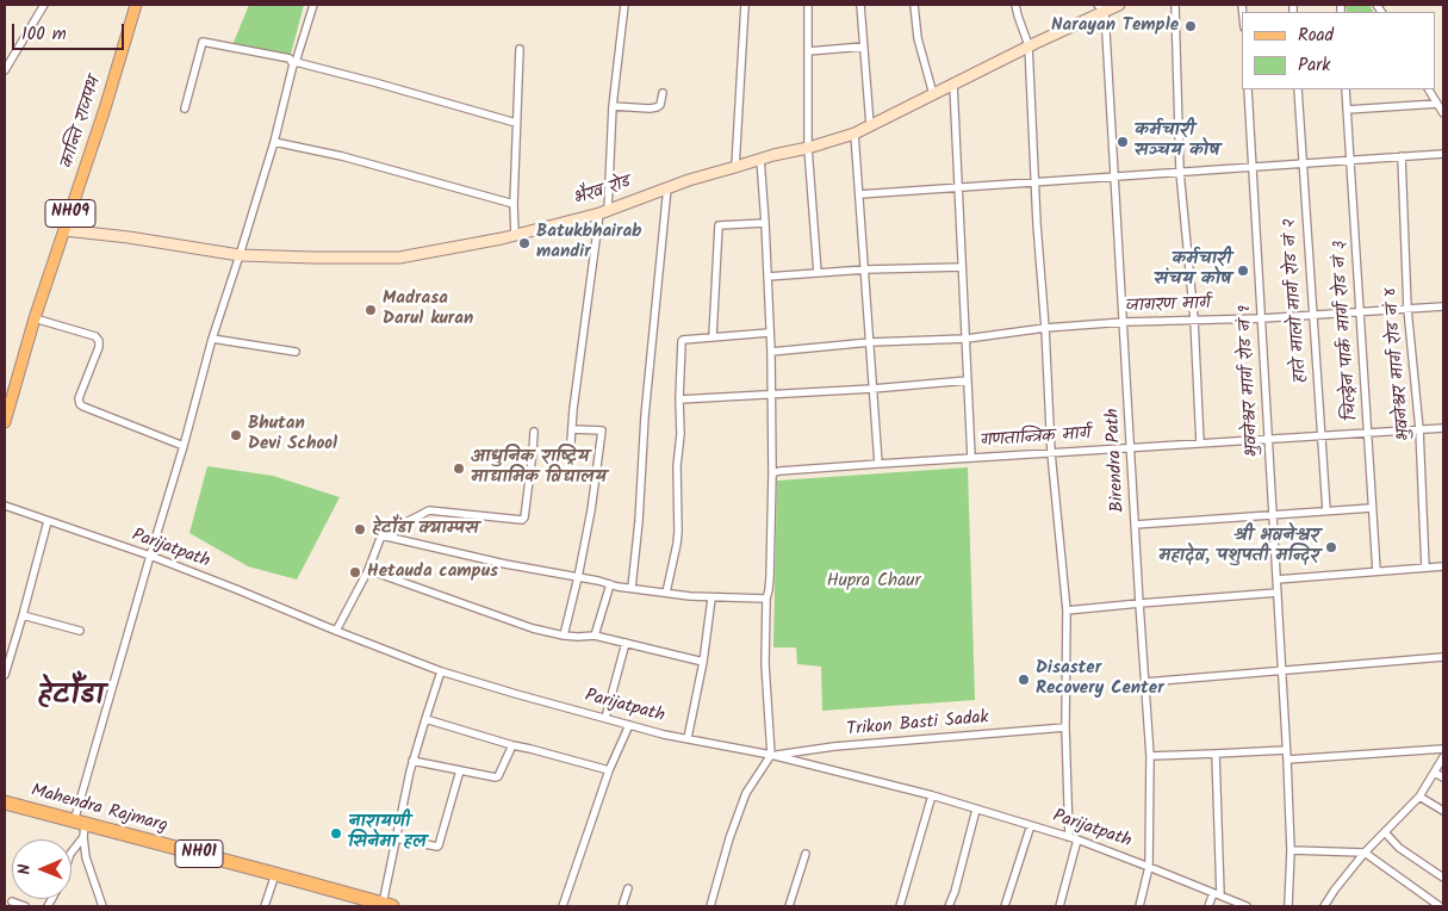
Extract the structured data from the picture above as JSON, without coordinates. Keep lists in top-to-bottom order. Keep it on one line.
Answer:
{"streets":{"highway":["Mahendra Rajmarg","NH01"],"main road":["कान्ति राजपथ","भैरव रोड","NH09"],"street":["हाते मालो मार्ग रोड नं २","जागरण मार्ग","चिल्ड्रेन पार्क मार्ग रोड नं ३","भुवनेश्वर मार्ग रोड नं ४","भुवनेश्वर मार्ग रोड नं १","गणतान्त्रिक मार्ग","Birendra Path","Parijatpath","Trikon Basti Sadak"]},"crossings":[["कान्ति राजपथ","भैरव रोड"],["भैरव रोड","Birendra Path"],["हाते मालो मार्ग रोड नं २","जागरण मार्ग"],["हाते मालो मार्ग रोड नं २","गणतान्त्रिक मार्ग"],["जागरण मार्ग","चिल्ड्रेन पार्क मार्ग रोड नं ३"],["जागरण मार्ग","भुवनेश्वर मार्ग रोड नं ४"],["जागरण मार्ग","भुवनेश्वर मार्ग रोड नं १"],["जागरण मार्ग","Birendra Path"],["चिल्ड्रेन पार्क मार्ग रोड नं ३","गणतान्त्रिक मार्ग"],["भुवनेश्वर मार्ग रोड नं ४","गणतान्त्रिक मार्ग"],["भुवनेश्वर मार्ग रोड नं १","गणतान्त्रिक मार्ग"],["गणतान्त्रिक मार्ग","Birendra Path"],["Birendra Path","Parijatpath"],["Parijatpath","Trikon Basti Sadak"]],"districts":["हेटौँडा"],"parks":["Hupra Chaur"],"places":["Narayan Temple","कर्मचारी सञ्चय कोष","Batukbhairab mandir","कर्मचारी संचय कोष","Madrasa Darul kuran","Bhutan Devi School","आधुनिक राष्ट्रिय माद्यामिक विद्यालय","हेटौंडा क्याम्पस","श्री भुवनेश्वर महादेव, पशुपती मन्दिर","Hetauda campus","Disaster Recovery Center","नारायणी सिनेमा हल"],"legend":["Road","Park"],"scale_bar":"100 m","north":"left"}
